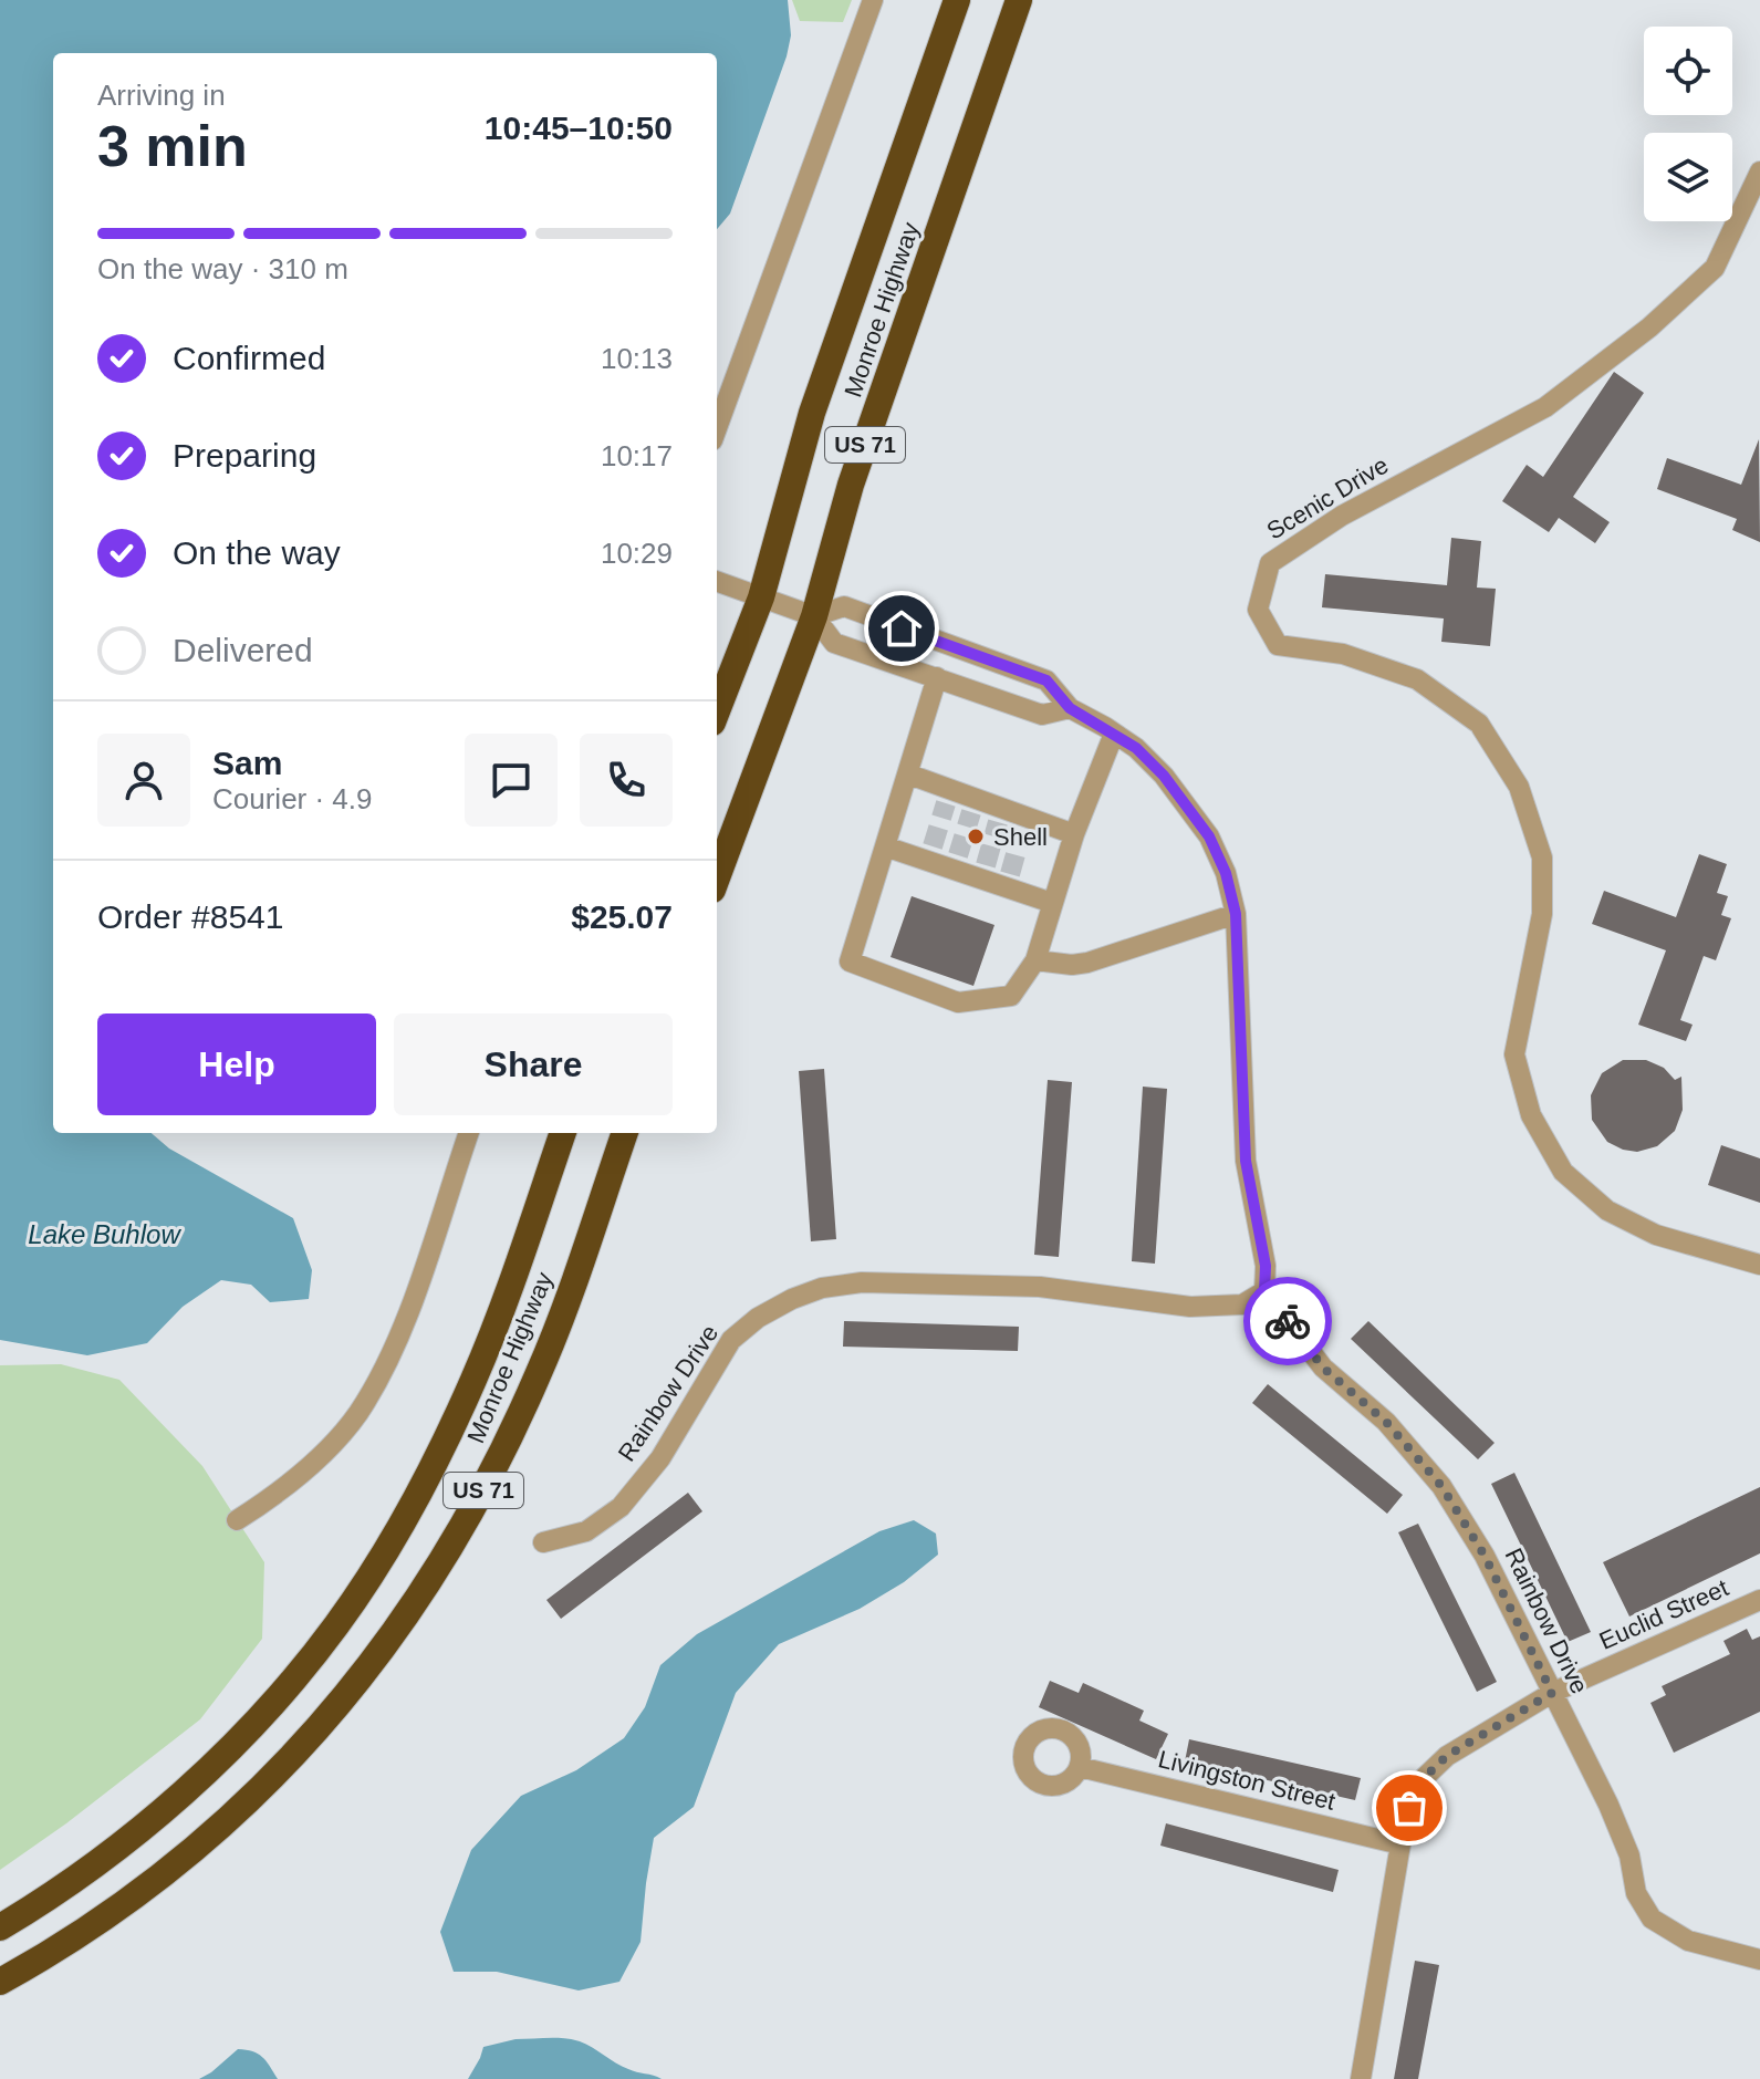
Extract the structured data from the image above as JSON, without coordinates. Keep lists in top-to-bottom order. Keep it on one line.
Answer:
{"streets":{"highway":["Monroe Highway","US 71"],"street":["Scenic Drive","Rainbow Drive","Euclid Street","Livingston Street"]},"crossings":[["Rainbow Drive","Euclid Street"],["Euclid Street","Livingston Street"]],"water":["Lake Buhlow"],"places":["Shell"],"page":{"heading":["3 min","Arriving in","10:45–10:50"],"panel":["Sam","Courier · 4.9","Order #8541","$25.07"],"bar":"On the way · 310 m","list":[["Confirmed","10:13"],["Preparing","10:17"],["On the way","10:29"],"Delivered"],"buttons":["Help","Share"]}}
